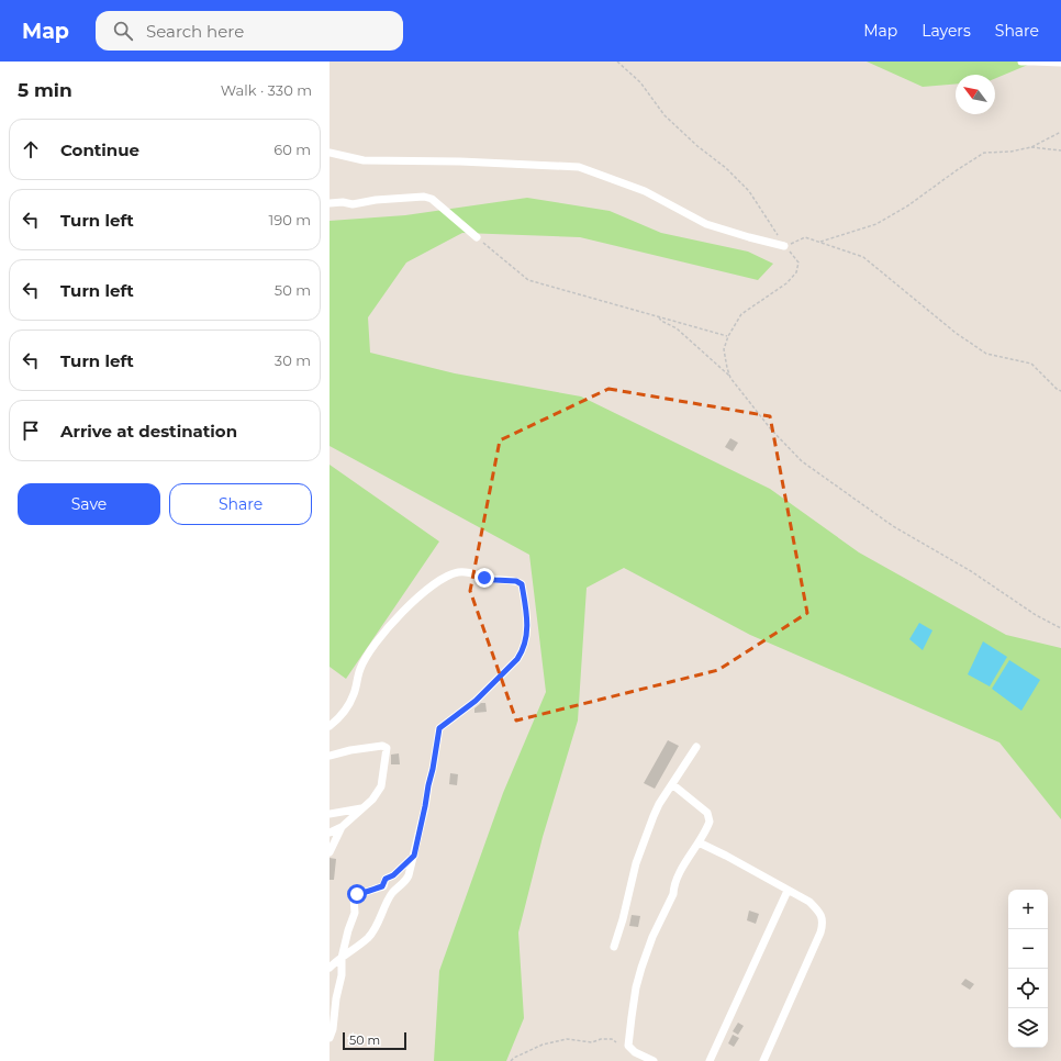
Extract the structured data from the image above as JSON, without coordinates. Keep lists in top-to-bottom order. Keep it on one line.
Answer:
{"scale_bar":"50 m","north":"top left","page":{"header":"Map","search":"Search here","nav":["Map","Layers","Share"],"heading":["5 min","Walk · 330 m"],"list":[["Continue","60 m"],["Turn left","190 m"],["Turn left","50 m"],["Turn left","30 m"],"Arrive at destination"],"buttons":["Save","Share"],"map_buttons":["+","−"],"scale":"50 m"}}
